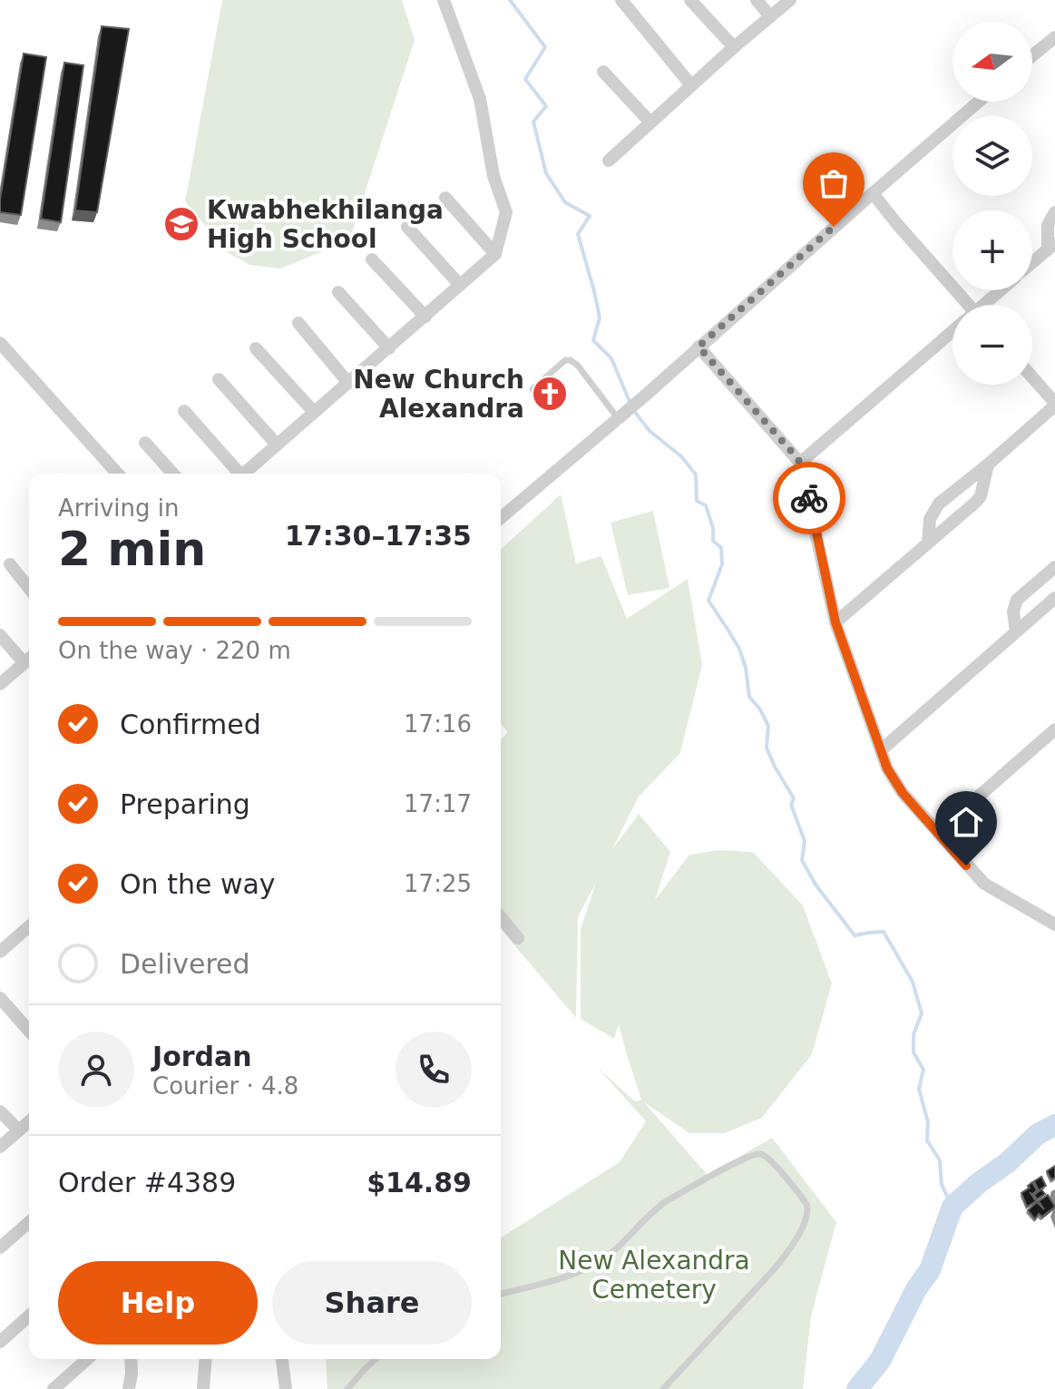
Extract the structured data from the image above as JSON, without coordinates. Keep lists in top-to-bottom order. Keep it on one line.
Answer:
{"parks":["New Alexandra Cemetery"],"places":{"school or university":["Kwabhekhilanga High School"],"church":["New Church Alexandra"]},"north":"left","page":{"map_buttons":["+","−"],"heading":["2 min","Arriving in","17:30–17:35"],"panel":["Jordan","Courier · 4.8","Order #4389","$14.89"],"bar":"On the way · 220 m","list":[["Confirmed","17:16"],["Preparing","17:17"],["On the way","17:25"],"Delivered"],"buttons":["Help","Share"]}}
